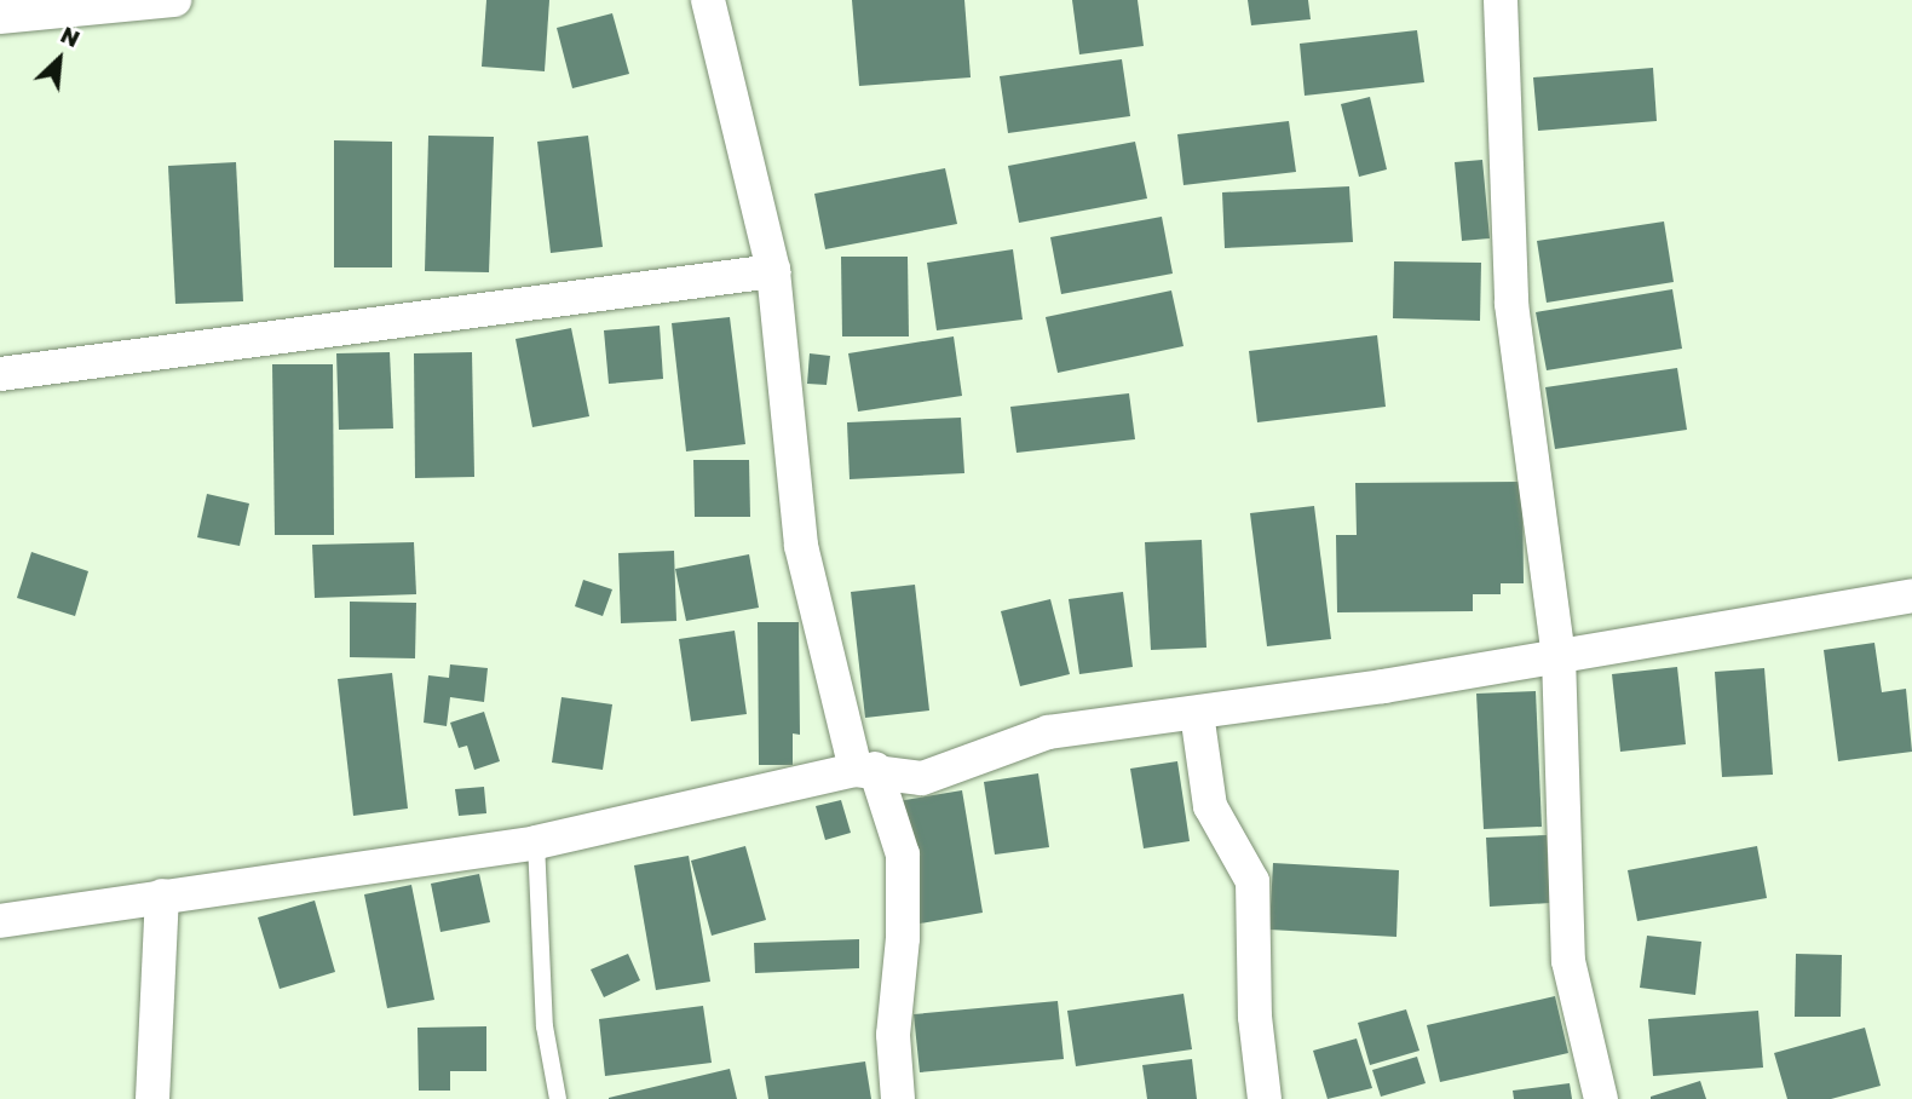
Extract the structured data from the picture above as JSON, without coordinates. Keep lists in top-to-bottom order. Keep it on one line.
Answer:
{"north":"top right"}
